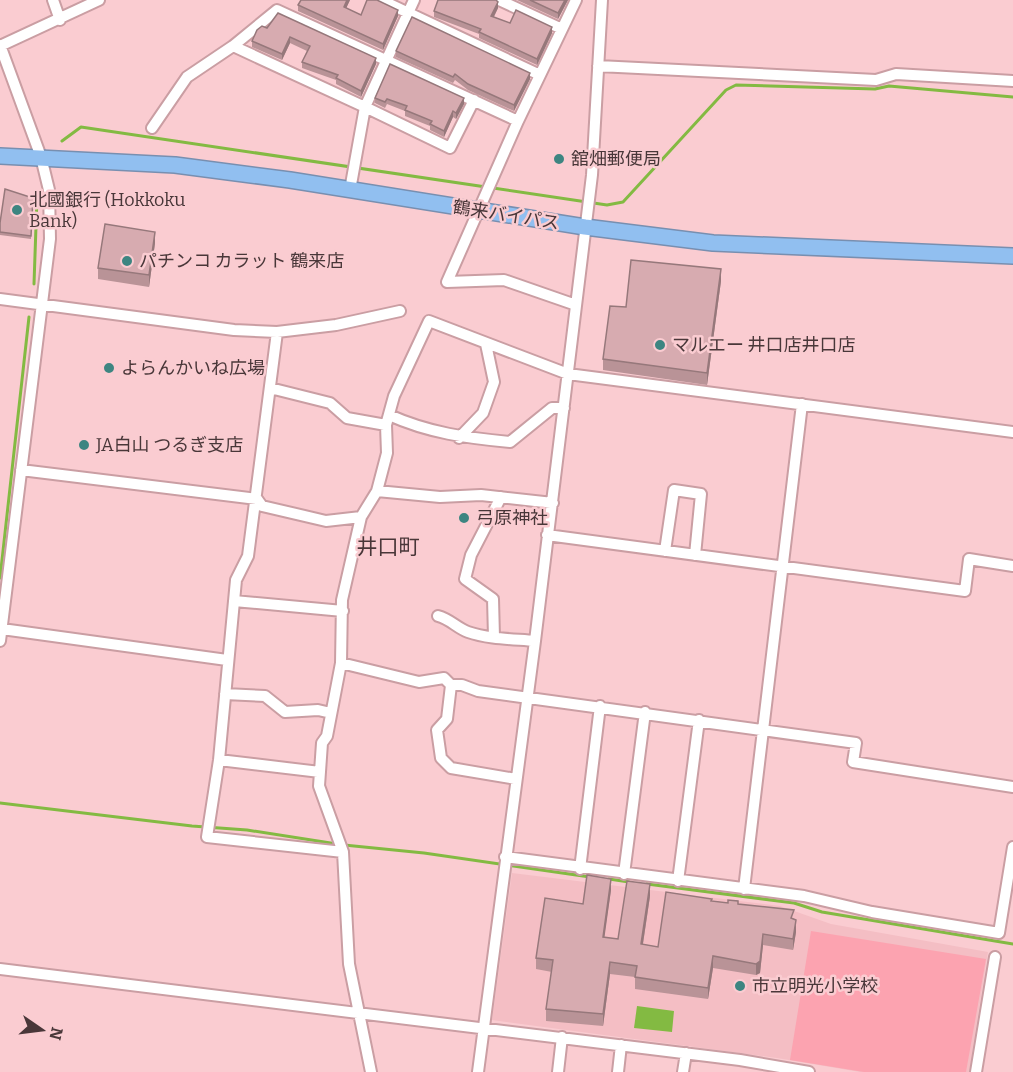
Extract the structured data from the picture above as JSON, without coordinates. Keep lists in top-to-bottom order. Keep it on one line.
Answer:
{"streets":{"highway":["鶴来バイパス"]},"districts":["井口町"],"places":["舘畑郵便局","北國銀行 (Hokkoku Bank)","パチンコ カラット 鶴来店","マルエー 井口店井口店","よらんかいね広場","JA白山 つるぎ支店","弓原神社","市立明光小学校"],"north":"right"}
